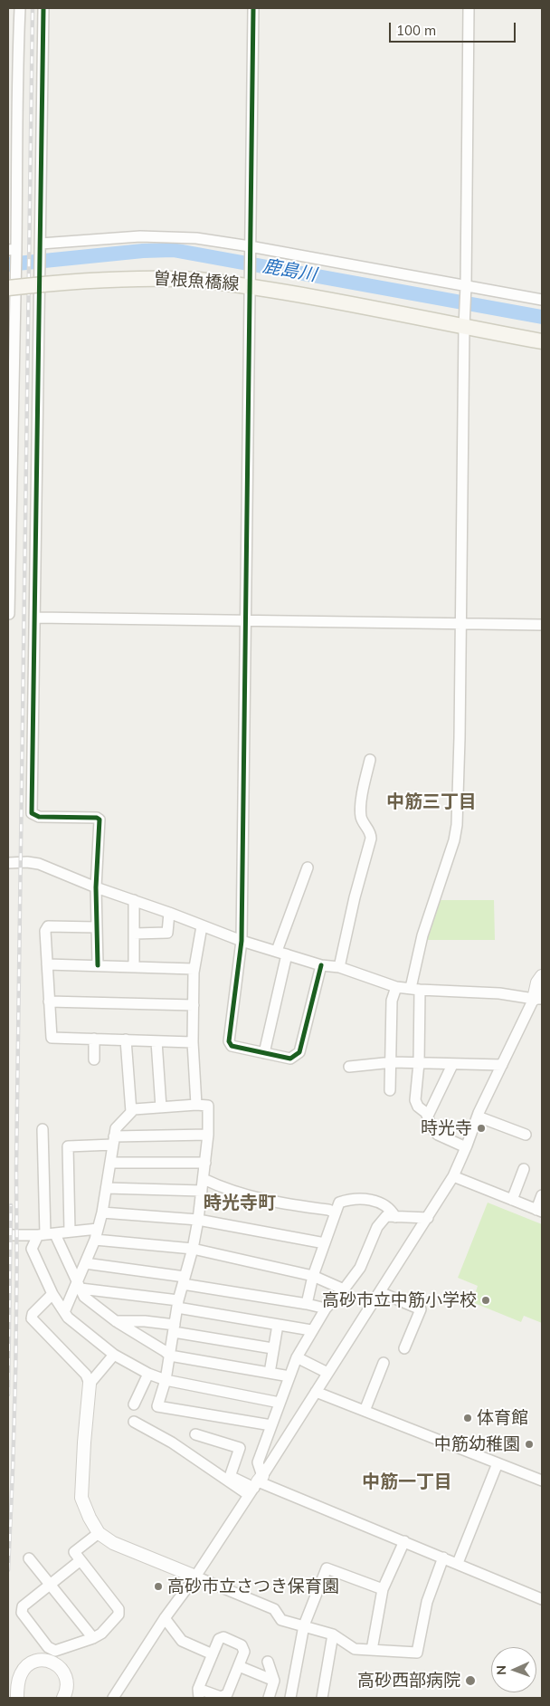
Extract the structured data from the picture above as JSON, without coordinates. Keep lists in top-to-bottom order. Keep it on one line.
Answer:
{"streets":{"main road":["曽根魚橋線"]},"districts":["中筋三丁目","時光寺町","中筋一丁目"],"water":["鹿島川"],"places":["時光寺","高砂市立中筋小学校","体育館","中筋幼稚園","高砂市立さつき保育園","高砂西部病院"],"scale_bar":"100 m","north":"left"}
